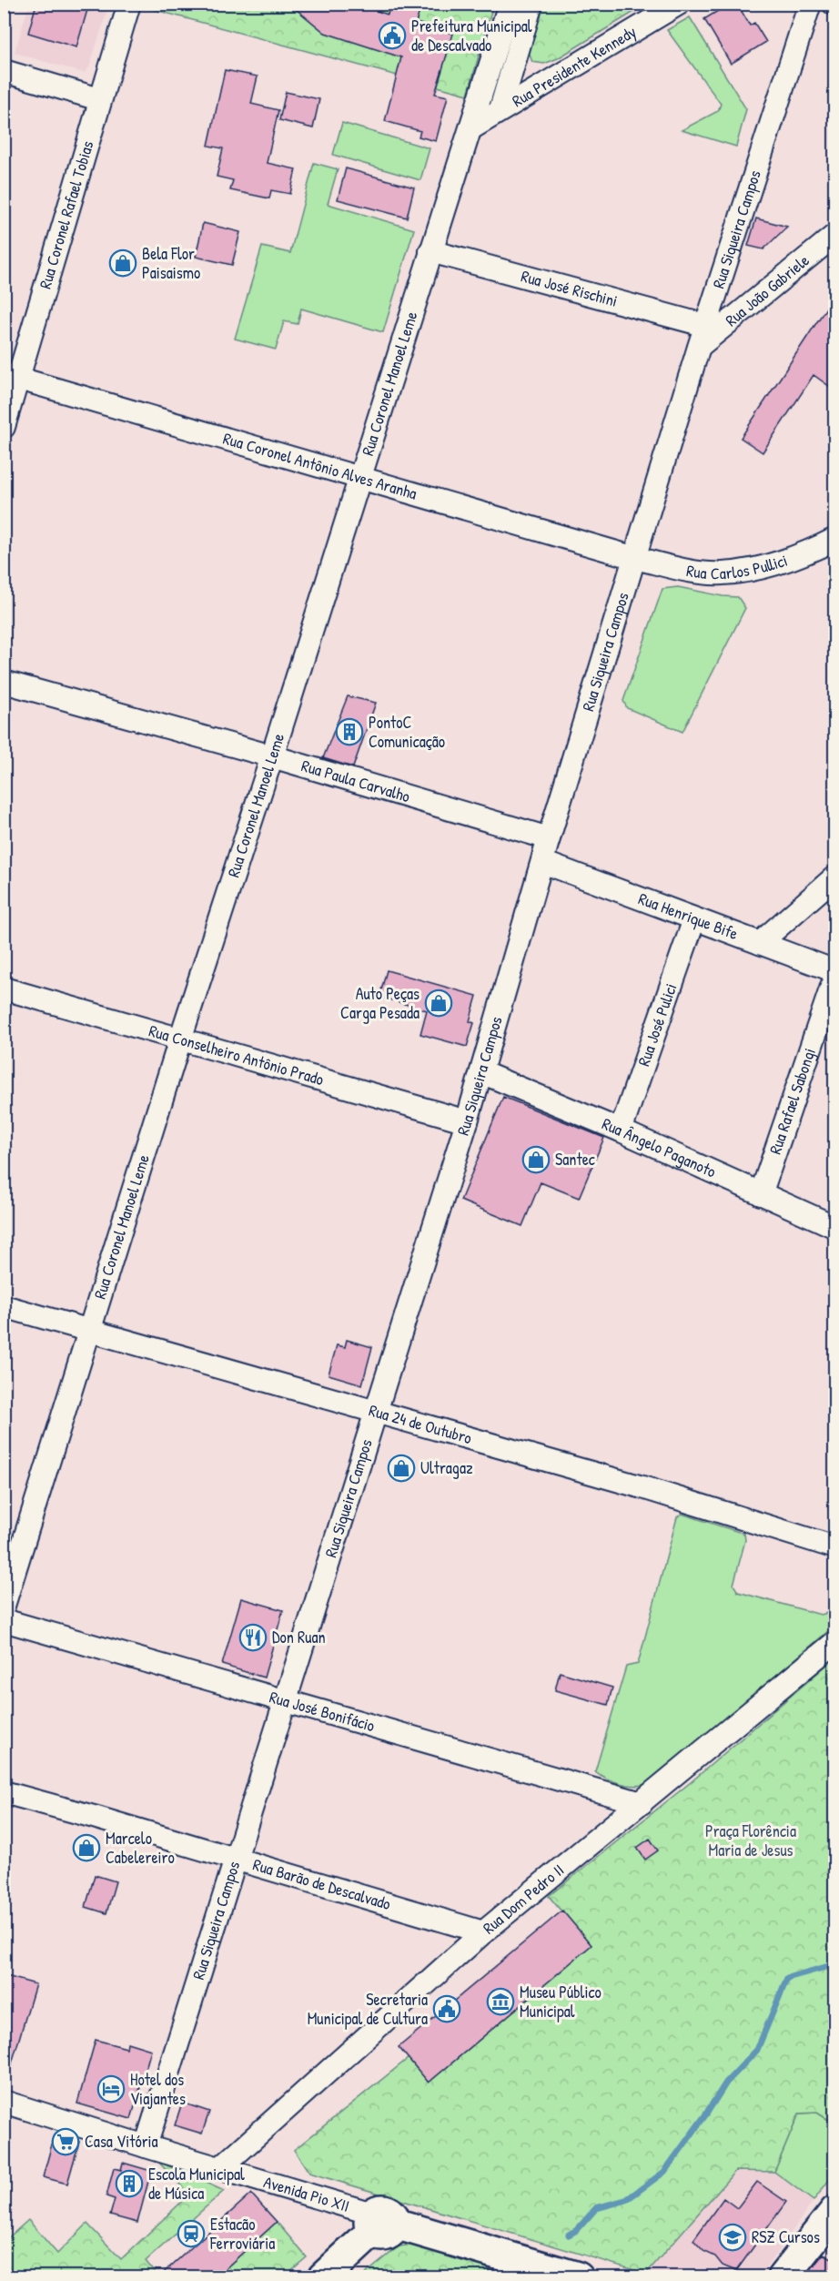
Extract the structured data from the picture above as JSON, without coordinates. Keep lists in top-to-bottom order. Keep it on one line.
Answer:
{"streets":{"main road":["Avenida Pio XII"],"street":["Rua Presidente Kennedy","Rua Coronel Rafael Tobias","Rua Siqueira Campos","Rua José Rischini","Rua João Gabriele","Rua Coronel Manoel Leme","Rua Coronel Antônio Alves Aranha","Rua Carlos Pullici","Rua Paula Carvalho","Rua Henrique Bife","Rua José Pulici","Rua Conselheiro Antônio Prado","Rua Rafael Sabongi","Rua Ângelo Paganoto","Rua 24 de Outubro","Rua José Bonifácio","Rua Barão de Descalvado","Rua Dom Pedro II"]},"crossings":[["Rua Presidente Kennedy","Rua Coronel Manoel Leme"],["Rua Coronel Rafael Tobias","Rua Coronel Antônio Alves Aranha"],["Rua Siqueira Campos","Rua José Rischini"],["Rua Siqueira Campos","Rua João Gabriele"],["Rua Siqueira Campos","Rua Coronel Antônio Alves Aranha"],["Rua Siqueira Campos","Rua Carlos Pullici"],["Rua Siqueira Campos","Rua Paula Carvalho"],["Rua Siqueira Campos","Rua Henrique Bife"],["Rua Siqueira Campos","Rua Conselheiro Antônio Prado"],["Rua Siqueira Campos","Rua Ângelo Paganoto"],["Rua Siqueira Campos","Rua 24 de Outubro"],["Rua Siqueira Campos","Rua José Bonifácio"],["Rua Siqueira Campos","Rua Barão de Descalvado"],["Rua Siqueira Campos","Avenida Pio XII"],["Rua José Rischini","Rua Coronel Manoel Leme"],["Rua Coronel Manoel Leme","Rua Coronel Antônio Alves Aranha"],["Rua Coronel Manoel Leme","Rua Paula Carvalho"],["Rua Coronel Manoel Leme","Rua Conselheiro Antônio Prado"],["Rua Coronel Manoel Leme","Rua 24 de Outubro"],["Rua Coronel Antônio Alves Aranha","Rua Carlos Pullici"],["Rua Henrique Bife","Rua José Pulici"],["Rua José Pulici","Rua Ângelo Paganoto"],["Rua Rafael Sabongi","Rua Ângelo Paganoto"],["Rua José Bonifácio","Rua Dom Pedro II"],["Rua Barão de Descalvado","Rua Dom Pedro II"],["Rua Dom Pedro II","Avenida Pio XII"]],"parks":["Praça Florência Maria de Jesus"],"places":{"public building":["Prefeitura Municipal de Descalvado","Secretaria Municipal de Cultura"],"shop":["Bela Flor Paisaismo","Auto Peças Carga Pesada","Santec","Ultragaz","Marcelo Cabelereiro"],"building":["PontoC Comunicação","Escola Municipal de Música"],"restaurant":["Don Ruan"],"museum":["Museu Público Municipal"],"hotel":["Hotel dos Viajantes"],"supermarket":["Casa Vitória"],"station":["Estacão Ferroviária"],"school or university":["RSZ Cursos"]}}
